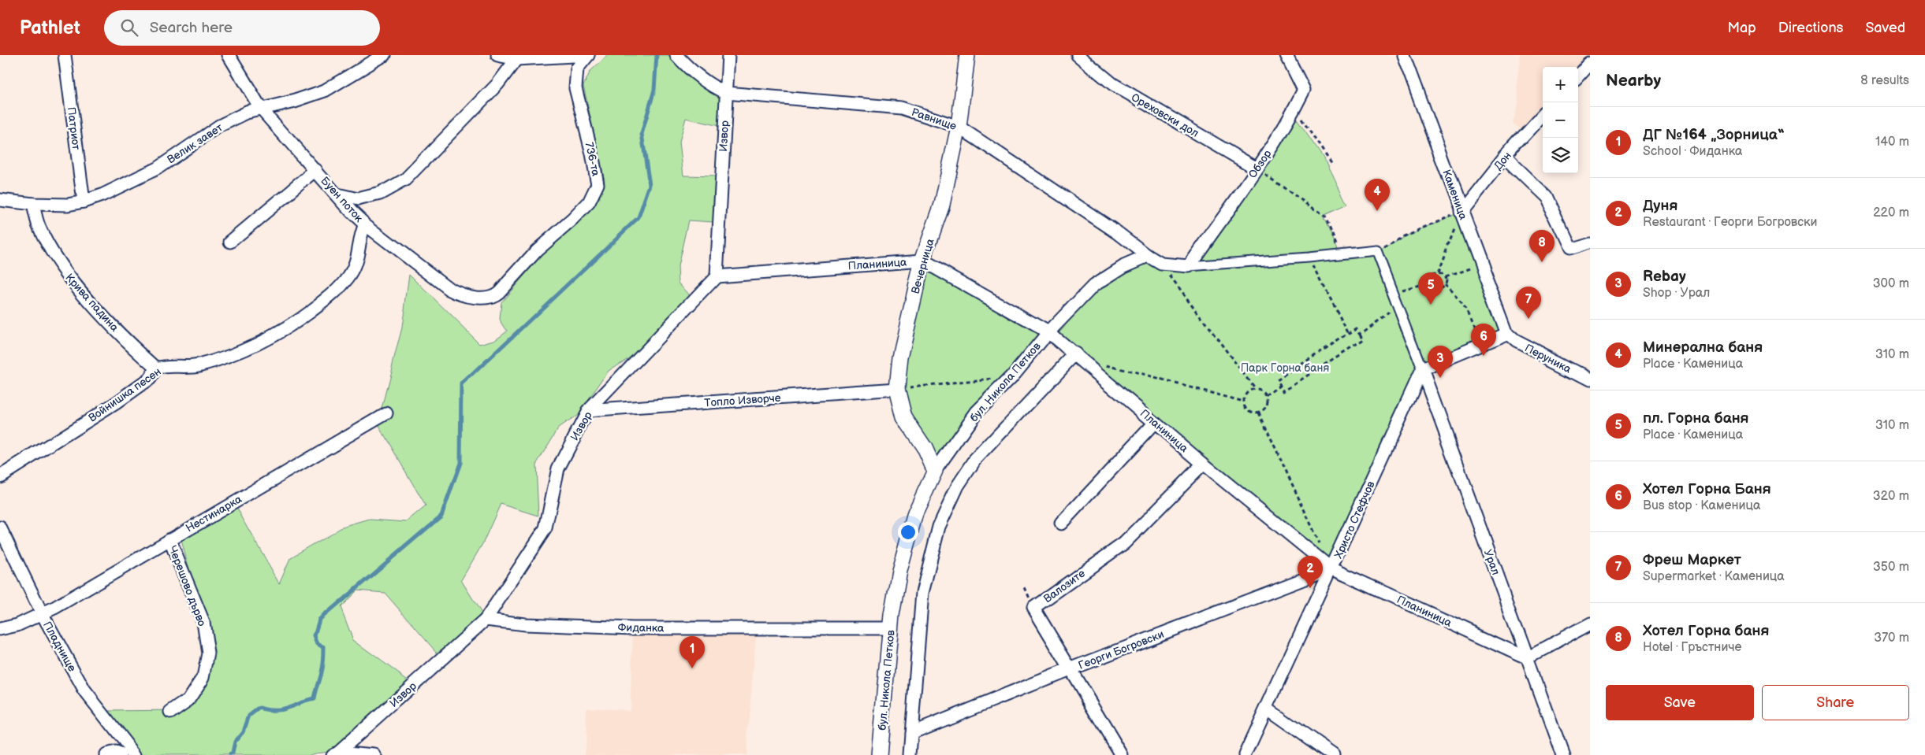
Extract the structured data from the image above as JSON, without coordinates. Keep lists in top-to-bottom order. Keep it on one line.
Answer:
{"streets":{"street":["Ореховски дол","Равнище","Патриот","Извор","Велик завет","736-та","Дон","Обзор","Каменица","Буен поток","Планиница","Вечерница","Крива падина","Перуника","бул. Никола Петков","Войнишка песен","Топло Изворче","Нестинарка","Христо Стефчов","Урал","Черешово дърво","Валозите","Фиданка","Пладнище","Георги Богровски"]},"crossings":[["Ореховски дол","Обзор"],["Равнище","Извор"],["Равнище","Обзор"],["Равнище","Вечерница"],["Равнище","бул. Никола Петков"],["Патриот","Велик завет"],["Извор","Планиница"],["Извор","Топло Изворче"],["Извор","Фиданка"],["Велик завет","Буен поток"],["Велик завет","Крива падина"],["736-та","Буен поток"],["Дон","Каменица"],["Каменица","Перуника"],["Буен поток","Войнишка песен"],["Планиница","Вечерница"],["Планиница","бул. Никола Петков"],["Планиница","Христо Стефчов"],["Планиница","Урал"],["Планиница","Валозите"],["Планиница","Георги Богровски"],["Вечерница","бул. Никола Петков"],["Вечерница","Топло Изворче"],["Крива падина","Войнишка песен"],["бул. Никола Петков","Фиданка"],["Нестинарка","Черешово дърво"],["Нестинарка","Пладнище"],["Христо Стефчов","Урал"],["Христо Стефчов","Георги Богровски"],["Валозите","Георги Богровски"]],"parks":["Парк Горна баня"],"page":{"header":"Pathlet","search":"Search here","nav":["Map","Directions","Saved"],"heading":["Nearby","8 results"],"map_buttons":["+","−"],"list":[{"mark":"1","name":"ДГ №164 „Зорница“","note":"School · Фиданка","value":"140 m"},{"mark":"2","name":"Дуня","note":"Restaurant · Георги Богровски","value":"220 m"},{"mark":"3","name":"Rebay","note":"Shop · Урал","value":"300 m"},{"mark":"4","name":"Минерална баня","note":"Place · Каменица","value":"310 m"},{"mark":"5","name":"пл. Горна баня","note":"Place · Каменица","value":"310 m"},{"mark":"6","name":"Хотел Горна Баня","note":"Bus stop · Каменица","value":"320 m"},{"mark":"7","name":"Фреш Маркет","note":"Supermarket · Каменица","value":"350 m"},{"mark":"8","name":"Хотел Горна баня","note":"Hotel · Гръстниче","value":"370 m"}],"pins":["4","8","5","7","6","3","2","1"],"buttons":["Save","Share"]}}
